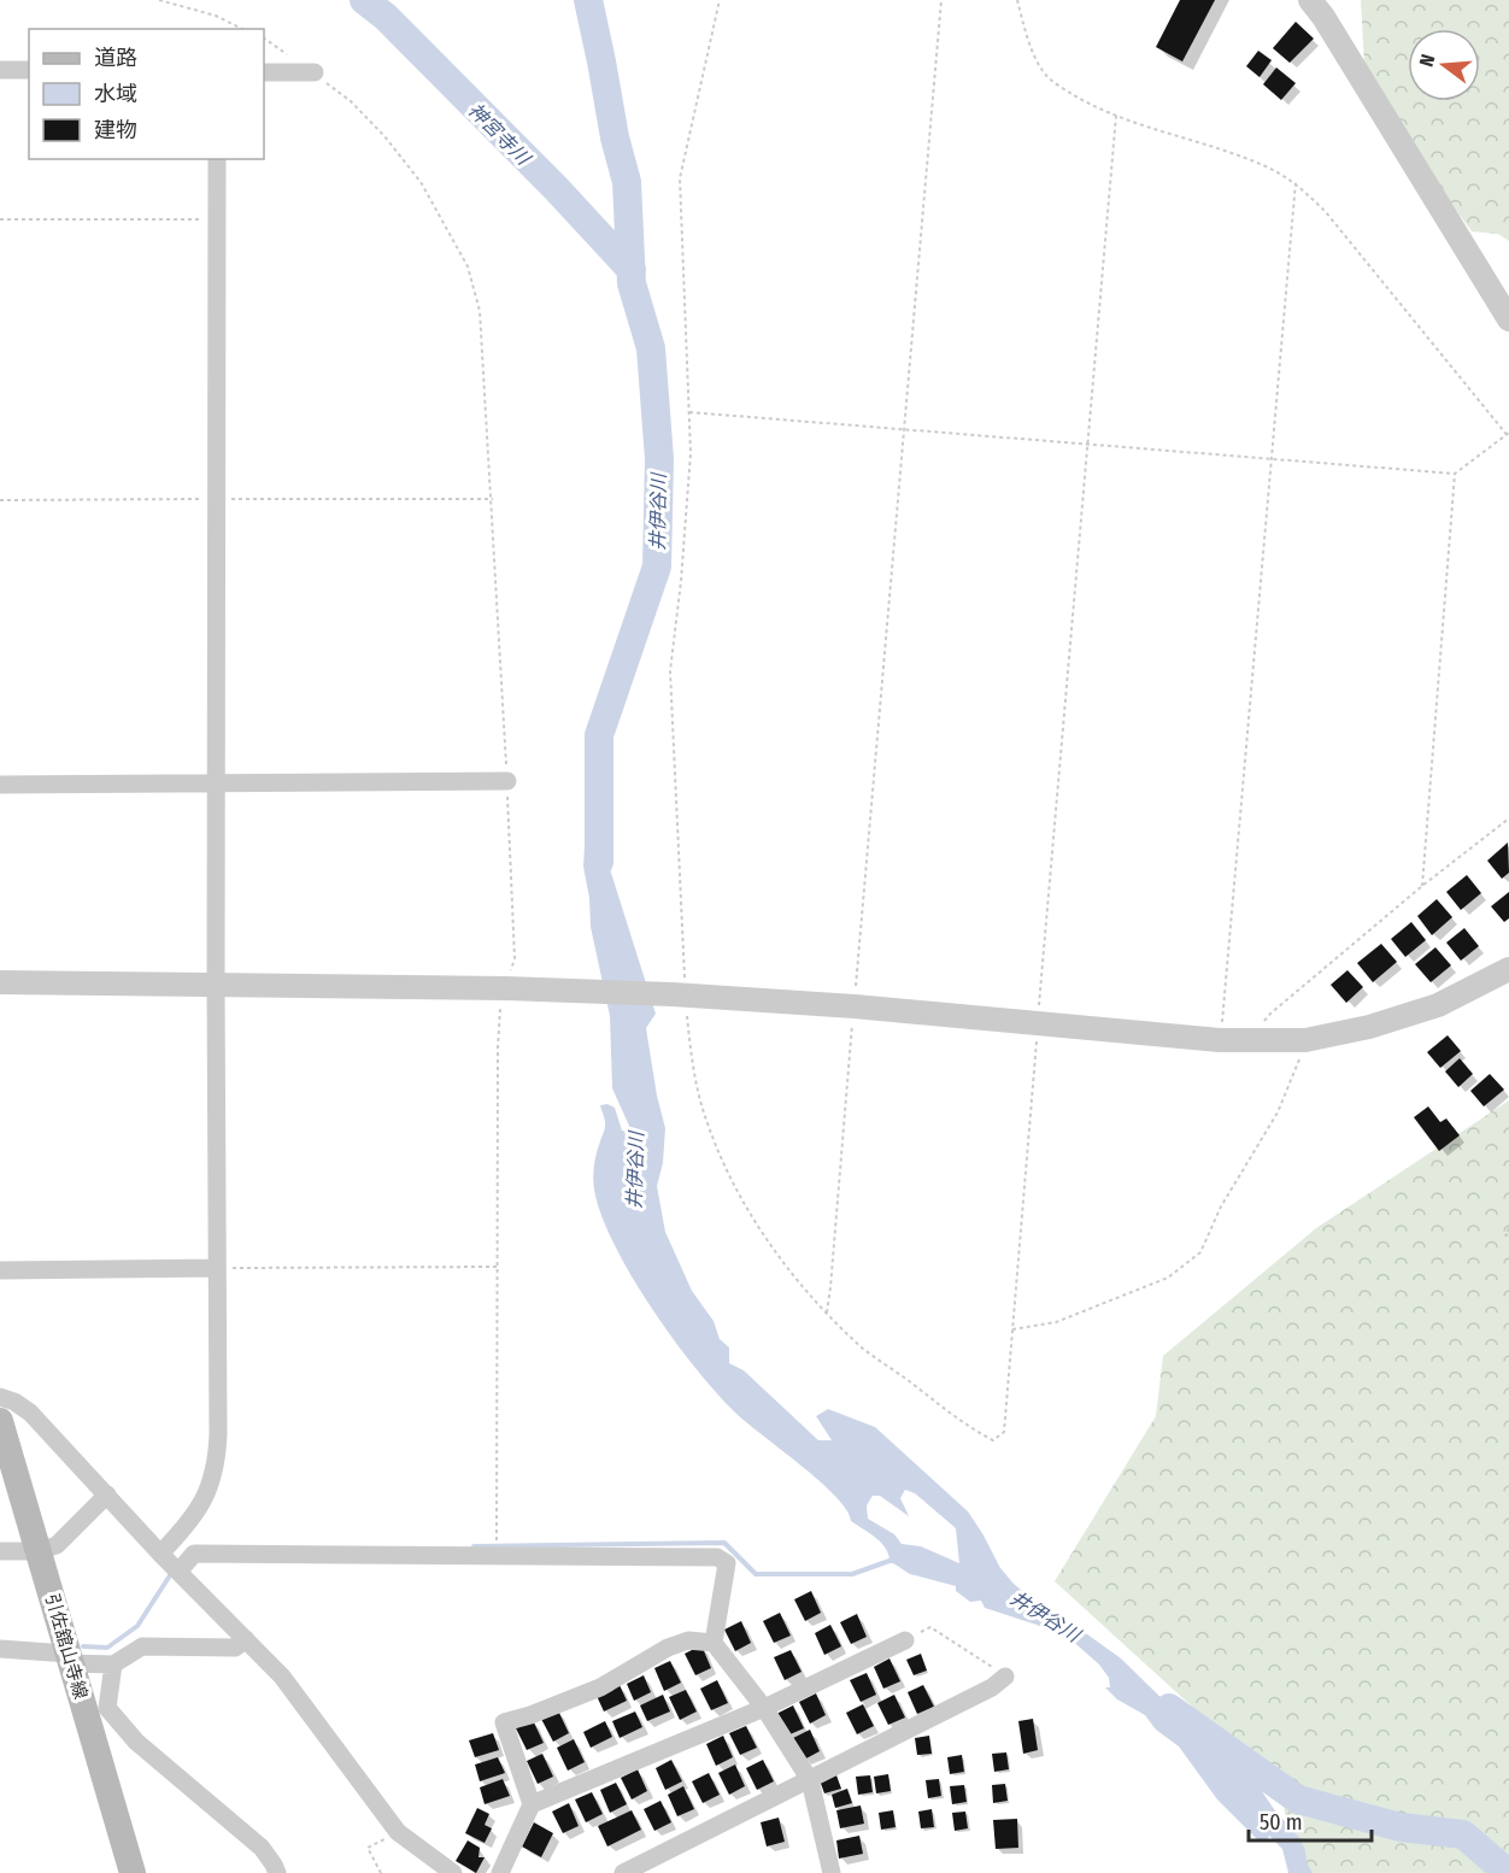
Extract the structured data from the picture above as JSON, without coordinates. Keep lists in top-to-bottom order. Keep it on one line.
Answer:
{"streets":{"main road":["引佐舘山寺線"]},"water":["神宮寺川","井伊谷川"],"legend":["道路","水域","建物"],"scale_bar":"50 m","north":"left"}
